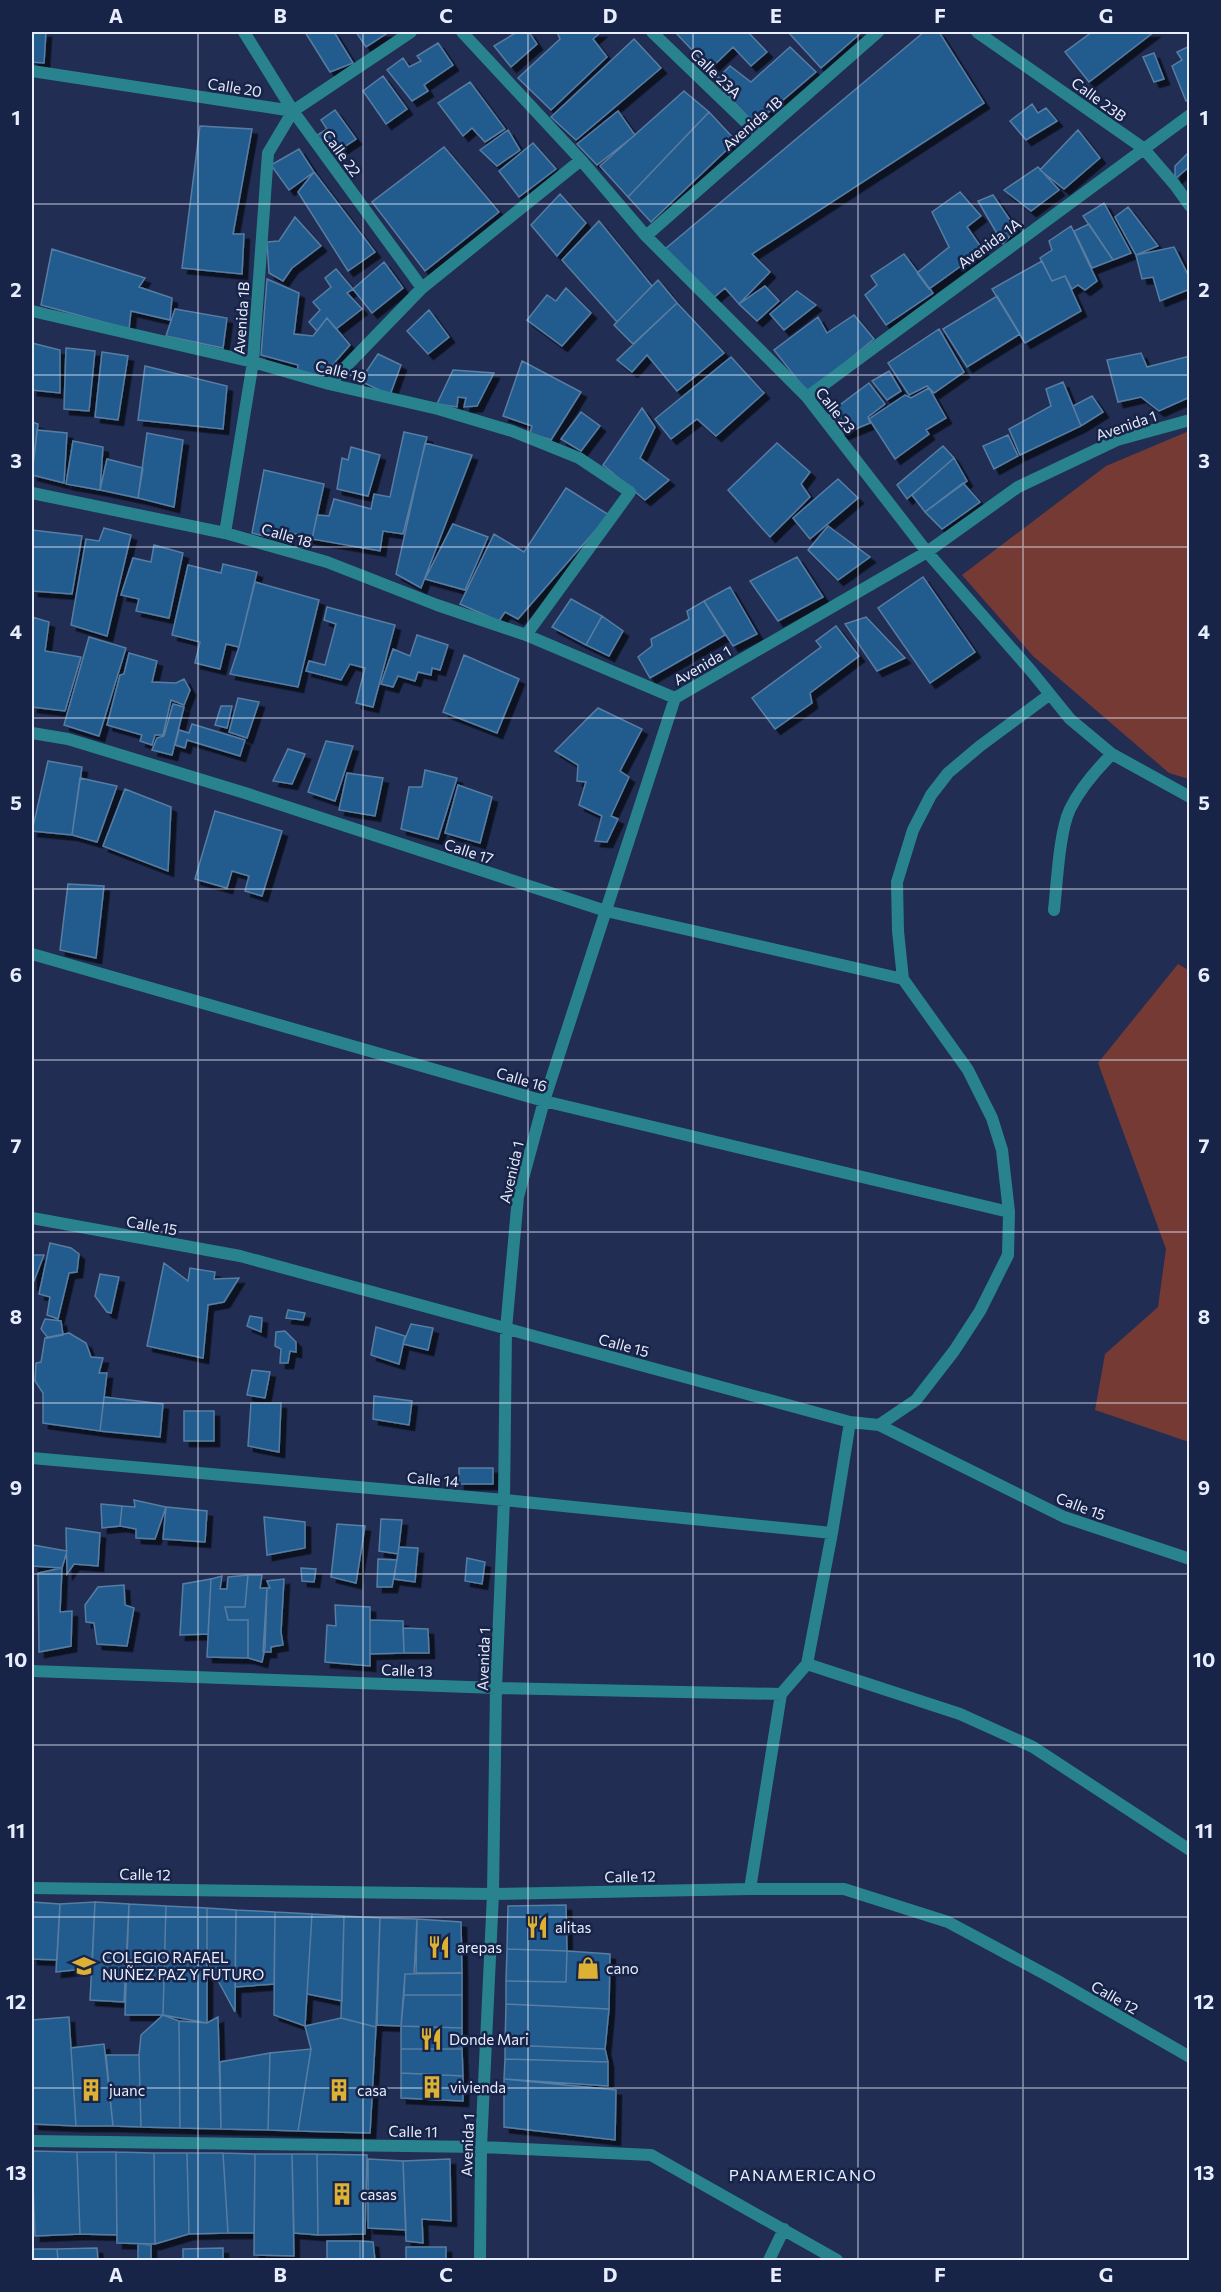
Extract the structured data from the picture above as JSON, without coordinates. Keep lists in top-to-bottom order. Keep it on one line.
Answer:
{"streets":{"street":["Calle 23A","Calle 20","Calle 23B","Avenida 1B","Calle 22","Avenida 1A","Calle 19","Calle 23","Avenida 1","Calle 18","Calle 17","Calle 16","Calle 15","Calle 14","Calle 13","Calle 12","Calle 11"]},"crossings":[["Calle 23A","Avenida 1B"],["Calle 20","Avenida 1B"],["Calle 20","Calle 22"],["Calle 23B","Avenida 1A"],["Avenida 1B","Calle 22"],["Avenida 1B","Calle 19"],["Avenida 1B","Calle 23"],["Avenida 1B","Calle 18"],["Avenida 1A","Calle 23"],["Calle 19","Calle 18"],["Calle 23","Avenida 1"],["Avenida 1","Calle 18"],["Avenida 1","Calle 17"],["Avenida 1","Calle 16"],["Avenida 1","Calle 15"],["Avenida 1","Calle 14"],["Avenida 1","Calle 13"],["Avenida 1","Calle 12"],["Avenida 1","Calle 11"]],"districts":["PANAMERICANO"],"places":{"restaurant":["alitas","arepas","Donde Mari"],"school or university":["COLEGIO RAFAEL NUÑEZ PAZ Y FUTURO"],"shop":["cano"],"building":["vivienda","juanc","casa","casas"]},"grid":{"columns":["A","B","C","D","E","F","G"],"rows":["1","2","3","4","5","6","7","8","9","10","11","12","13"]}}
